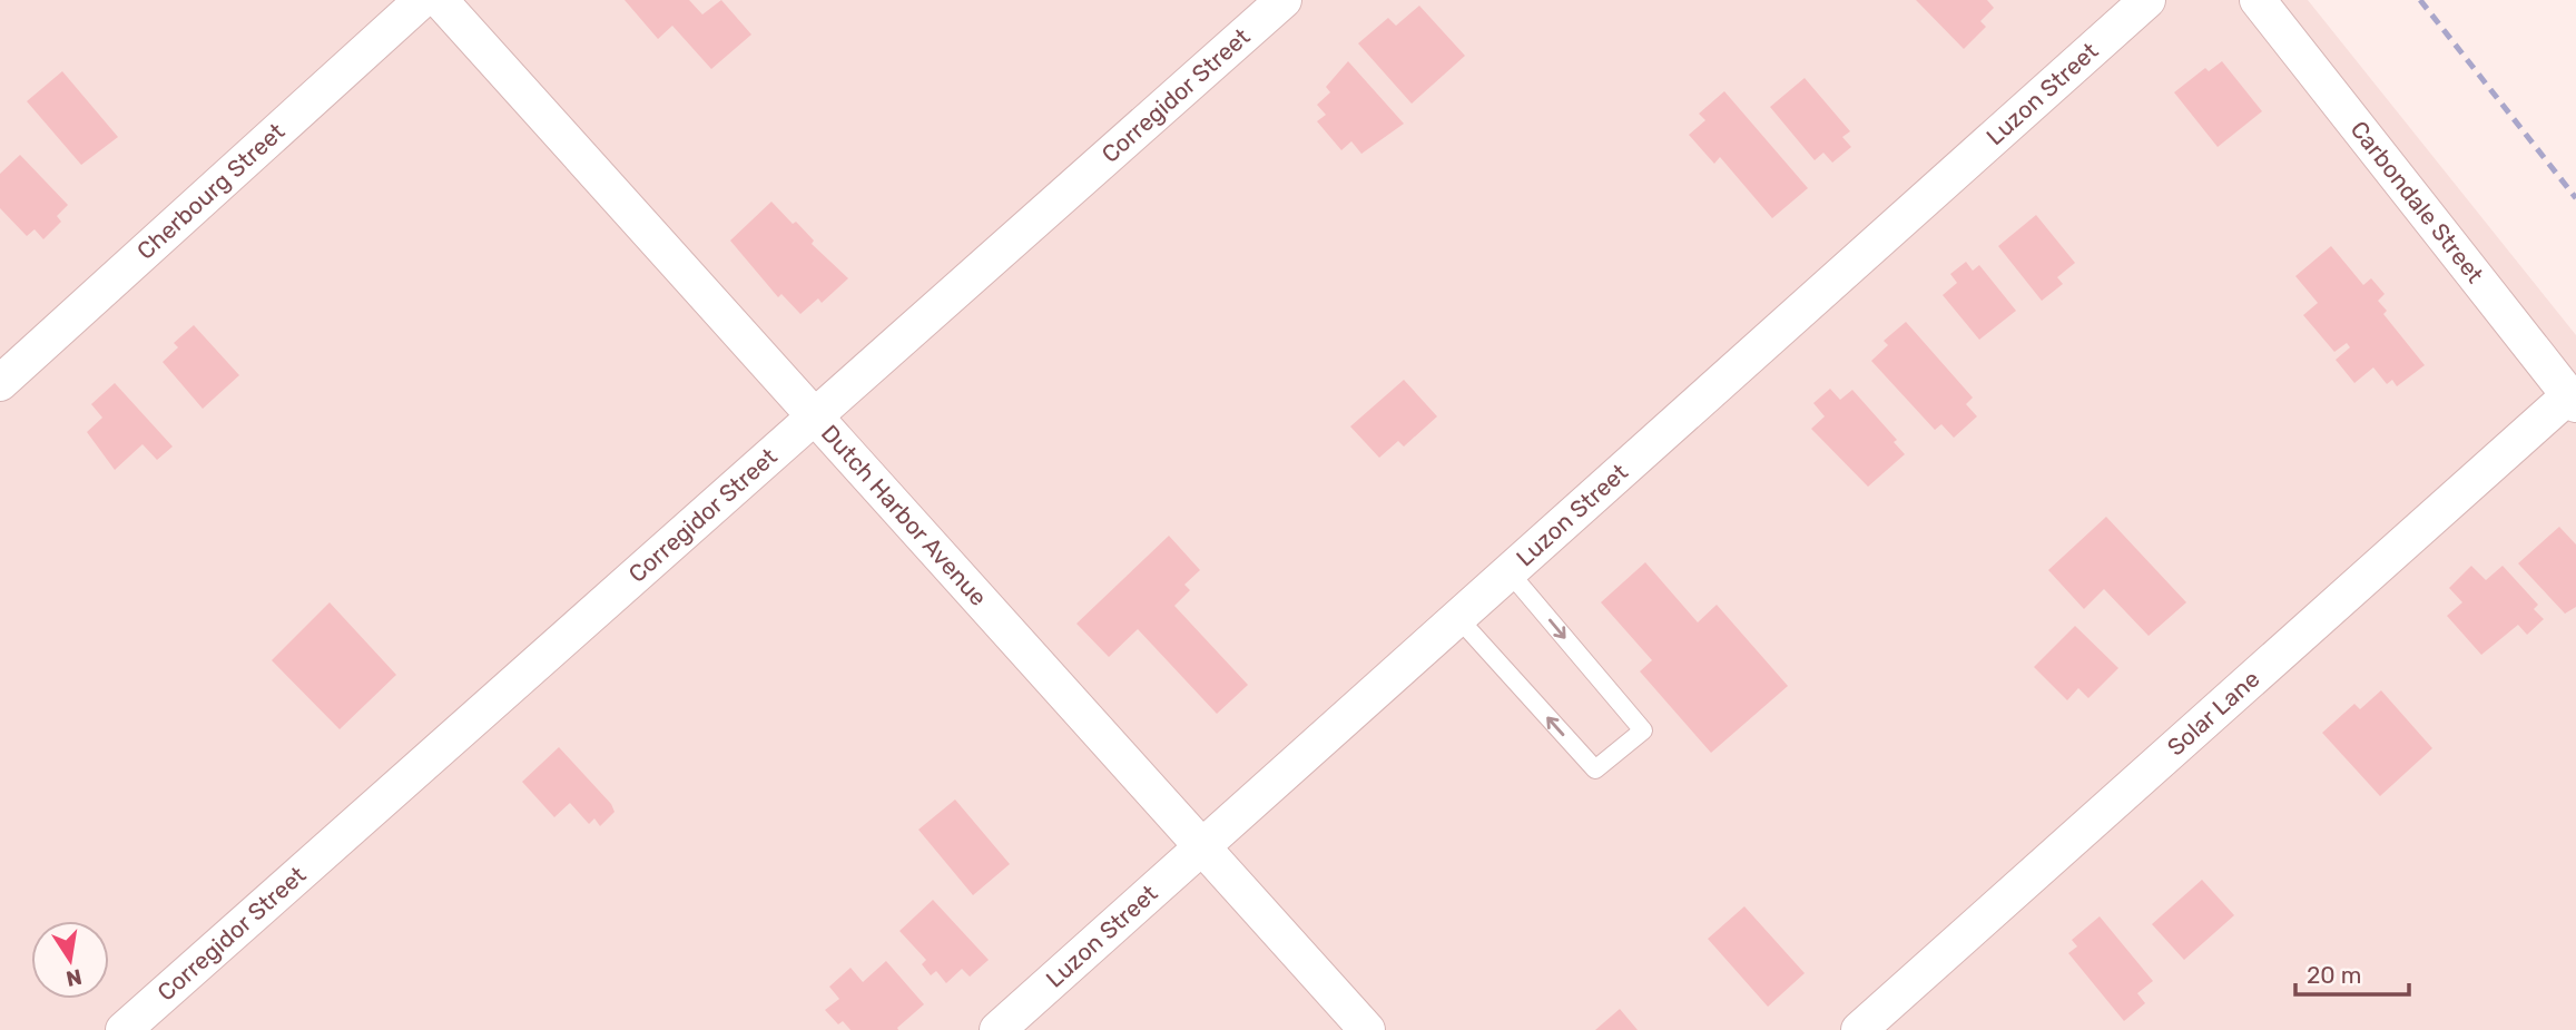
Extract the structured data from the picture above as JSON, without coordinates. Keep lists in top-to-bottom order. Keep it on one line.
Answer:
{"streets":{"street":["Luzon Street","Corregidor Street","Cherbourg Street","Carbondale Street","Dutch Harbor Avenue","Solar Lane"]},"crossings":[["Luzon Street","Dutch Harbor Avenue"],["Corregidor Street","Dutch Harbor Avenue"],["Carbondale Street","Solar Lane"]],"scale_bar":"20 m","north":"bottom"}
